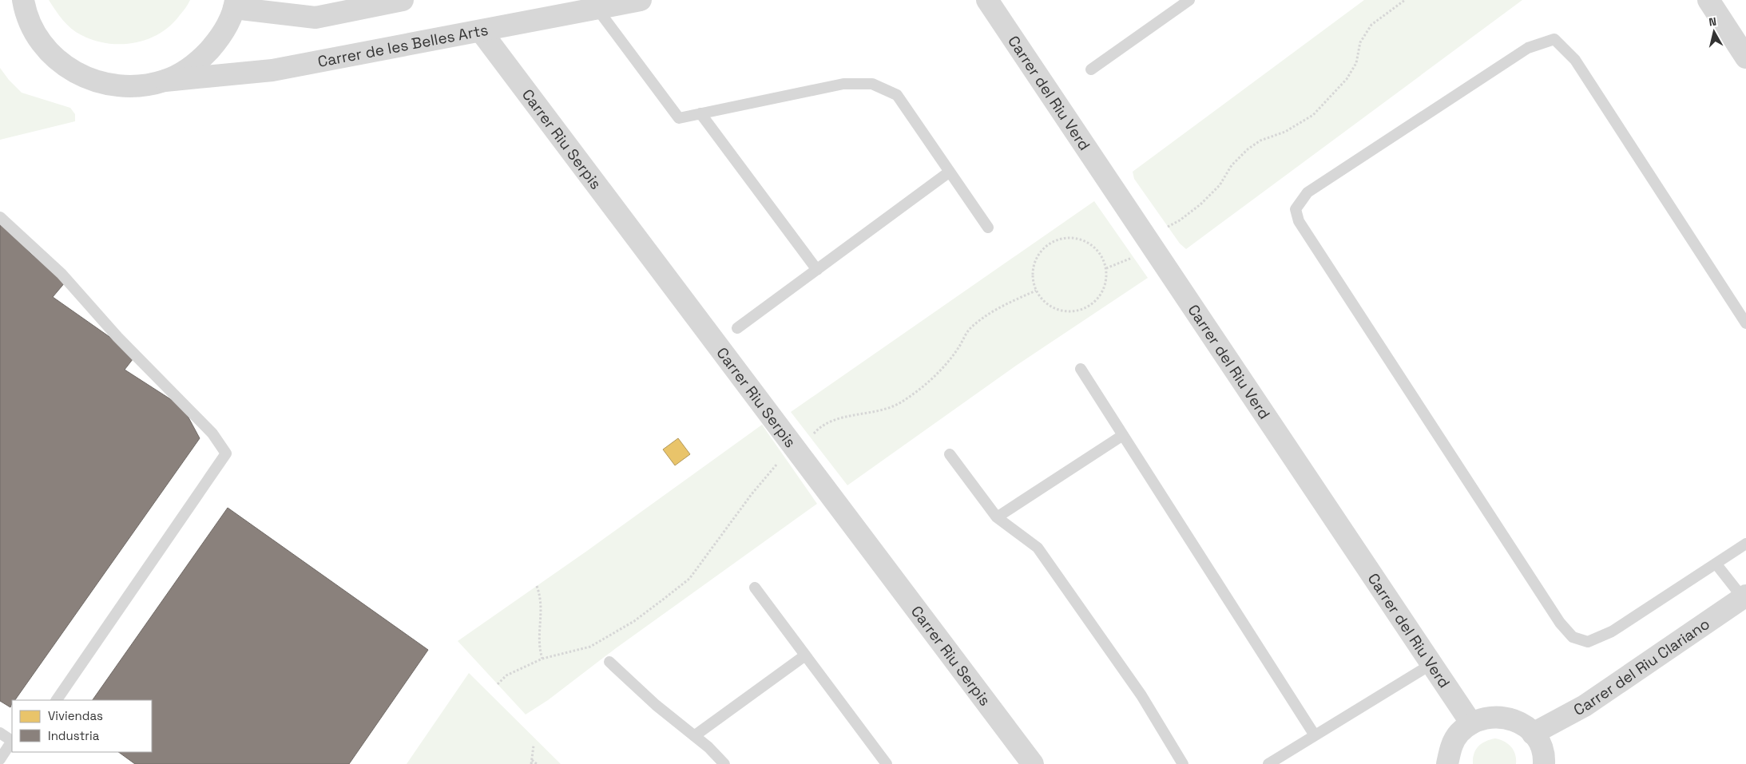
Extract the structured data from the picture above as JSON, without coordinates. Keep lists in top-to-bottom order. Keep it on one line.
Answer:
{"streets":{"street":["Carrer de les Belles Arts","Carrer del Riu Verd","Carrer Riu Serpis","Carrer del Riu Clariano"]},"crossings":[["Carrer de les Belles Arts","Carrer Riu Serpis"]],"legend":["Viviendas","Industria"],"north":"top"}
